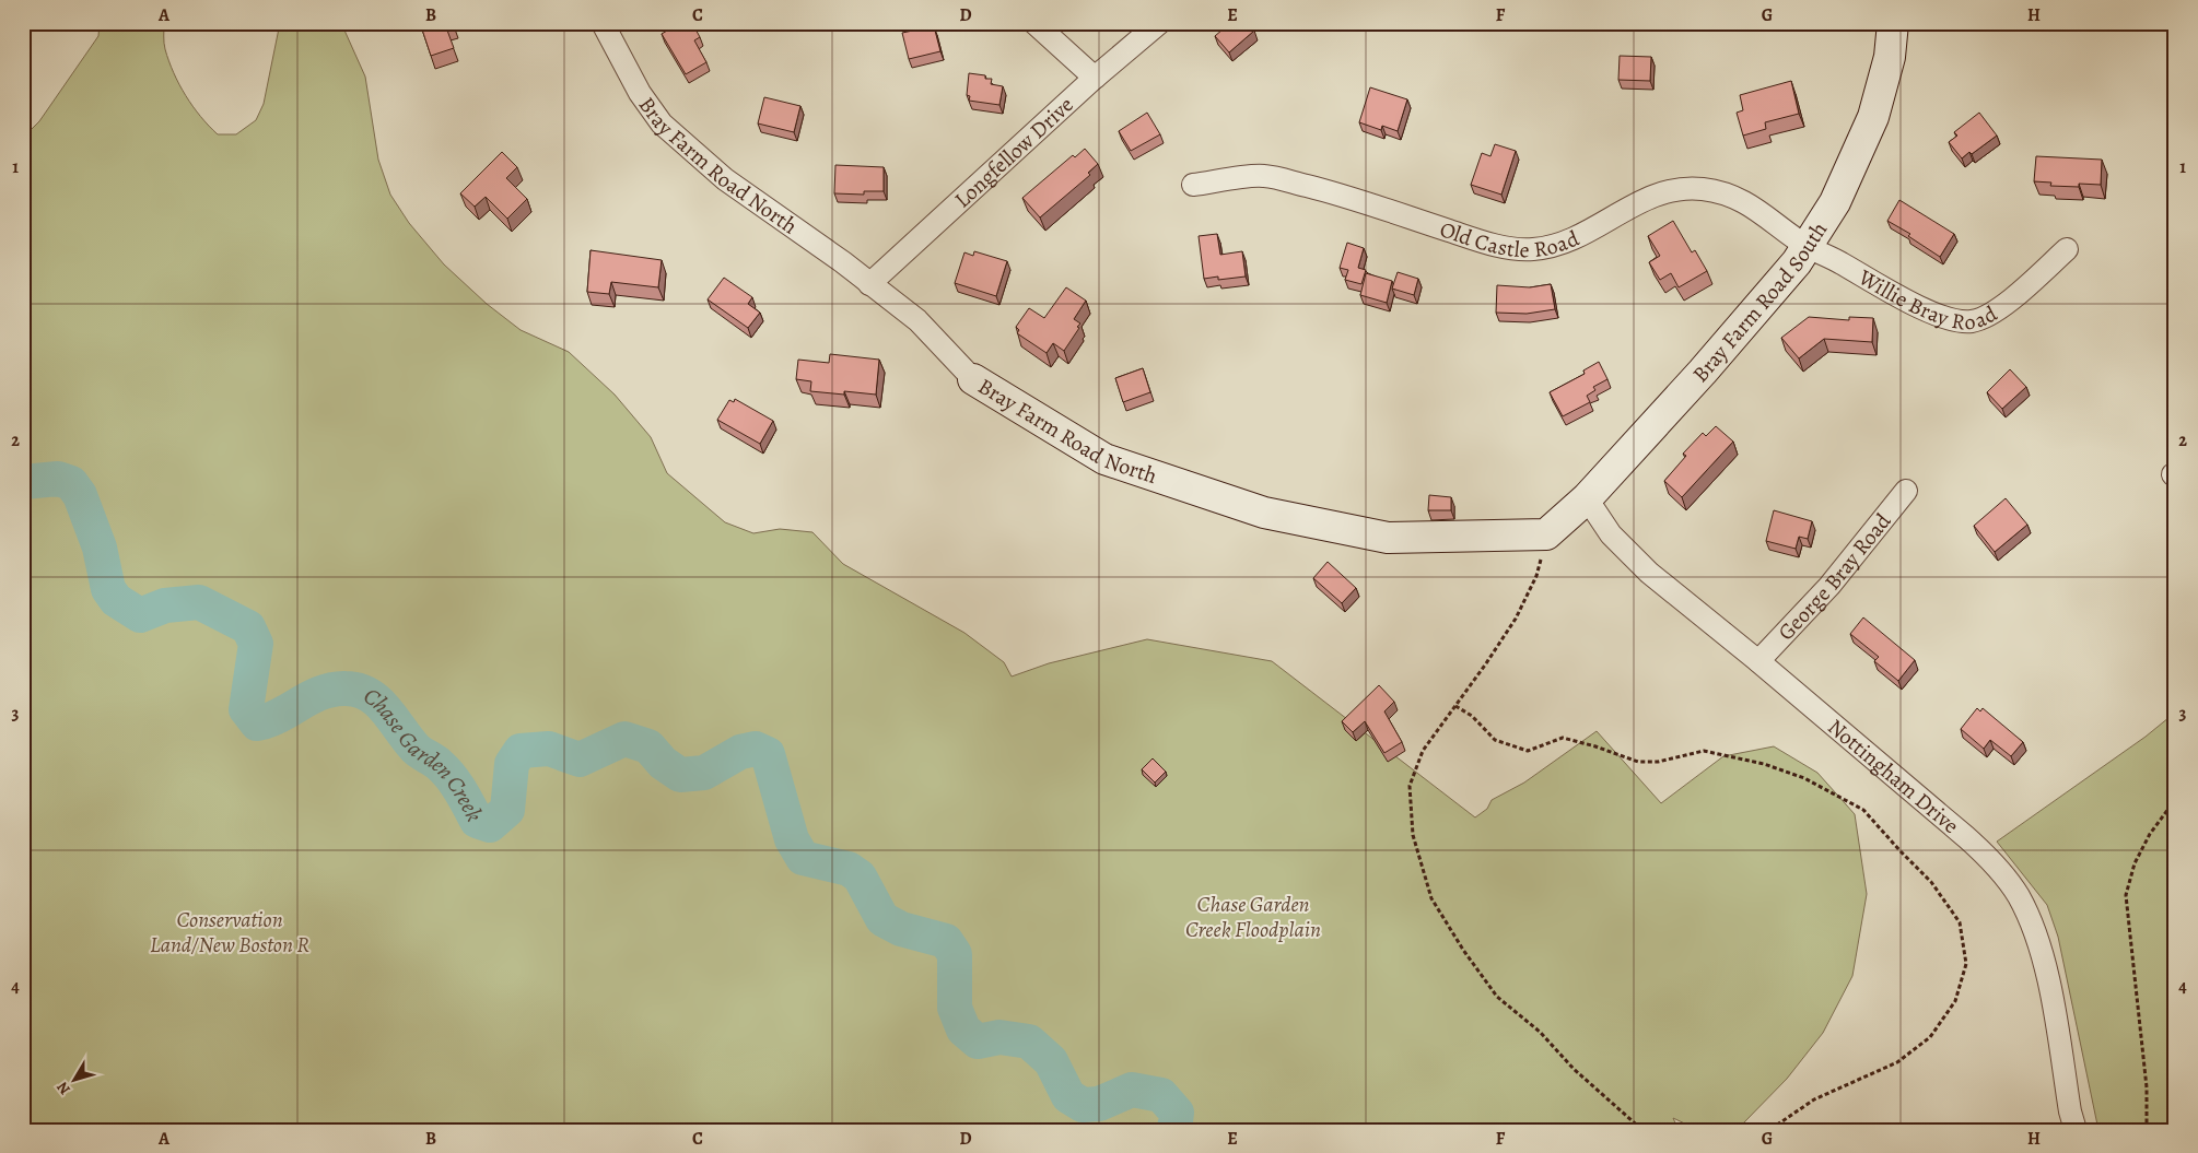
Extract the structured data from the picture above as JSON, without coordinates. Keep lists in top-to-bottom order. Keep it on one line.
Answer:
{"streets":{"street":["Longfellow Drive","Bray Farm Road North","Old Castle Road","Willie Bray Road","Bray Farm Road South","George Bray Road","Nottingham Drive"]},"crossings":[["Longfellow Drive","Bray Farm Road North"],["Bray Farm Road North","Bray Farm Road South"],["Old Castle Road","Willie Bray Road"],["Old Castle Road","Bray Farm Road South"],["Willie Bray Road","Bray Farm Road South"],["Bray Farm Road South","Nottingham Drive"],["George Bray Road","Nottingham Drive"]],"water":["Chase Garden Creek"],"parks":["Chase Garden Creek Floodplain","Conservation Land/New Boston R"],"north":"bottom left","grid":{"columns":["A","B","C","D","E","F","G","H"],"rows":["1","2","3","4"]}}
